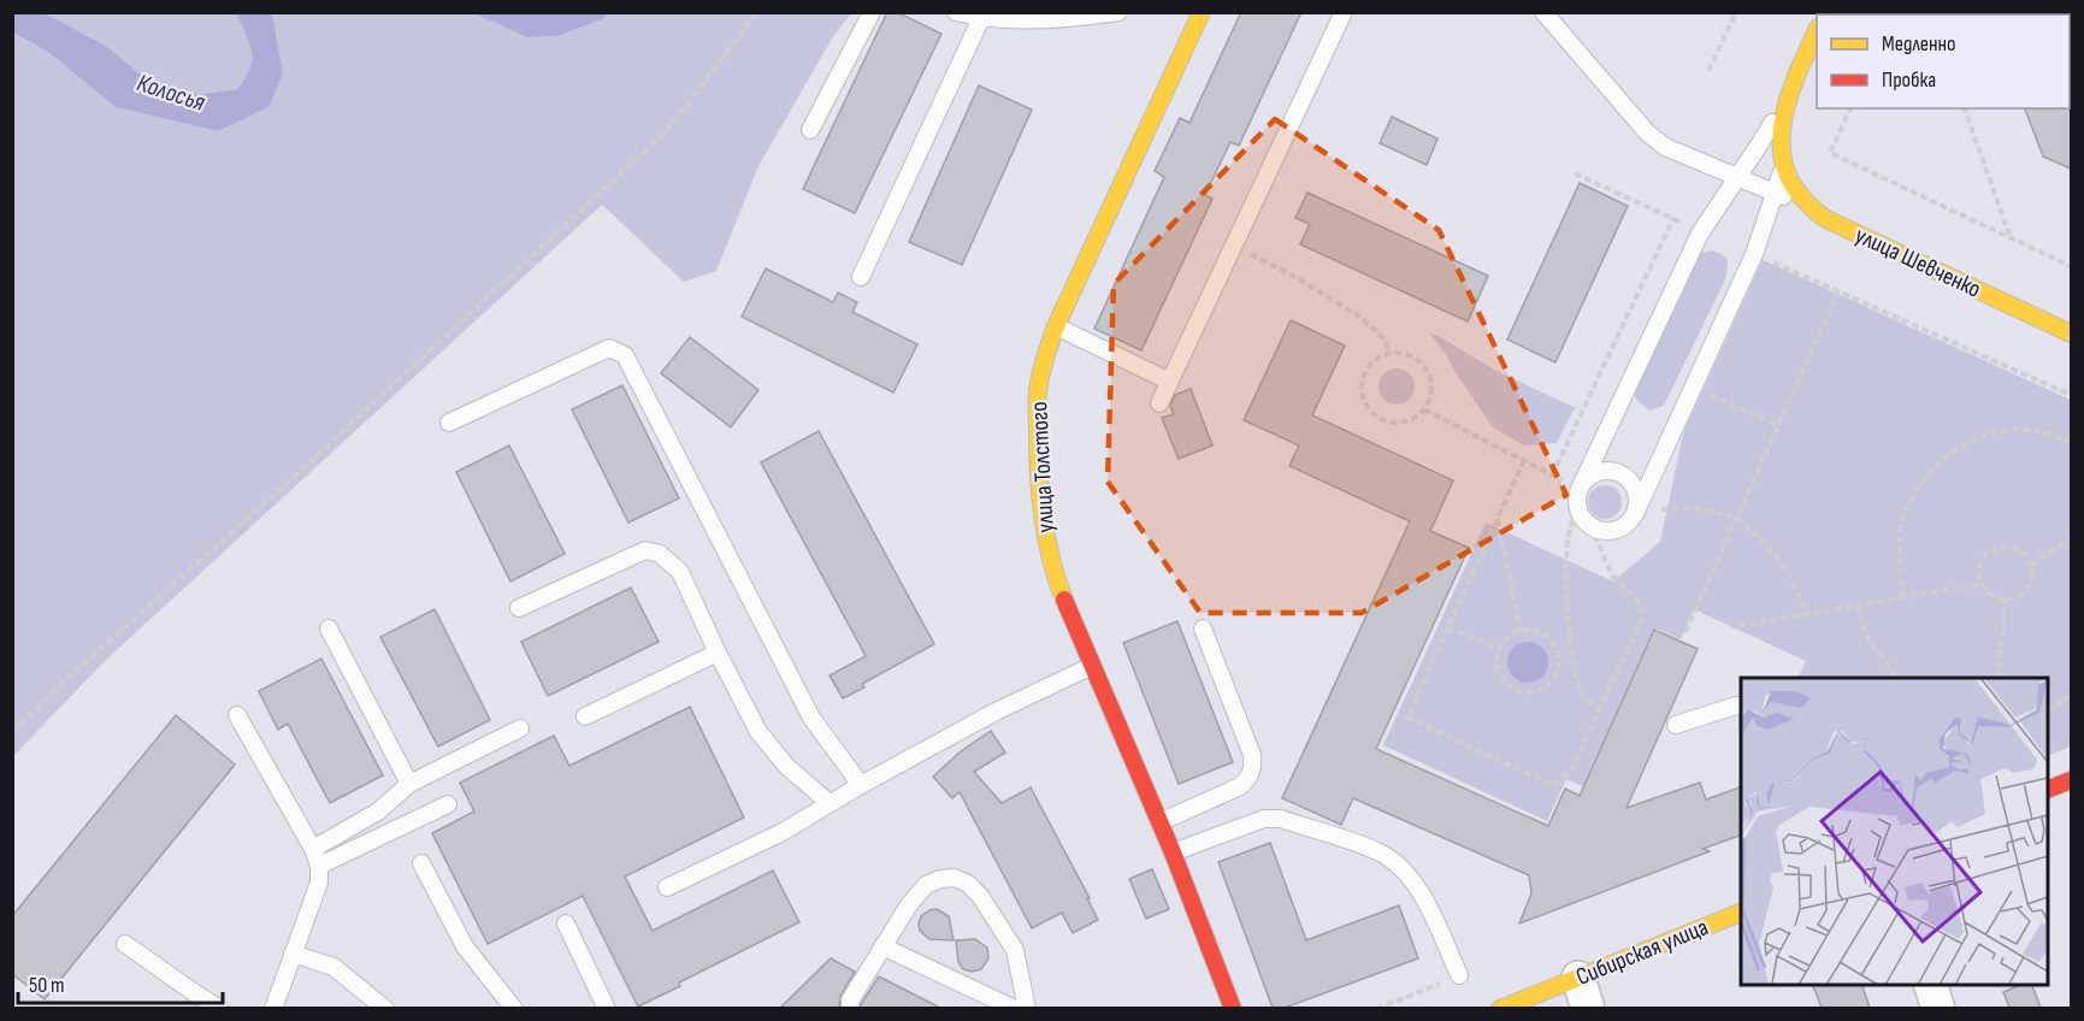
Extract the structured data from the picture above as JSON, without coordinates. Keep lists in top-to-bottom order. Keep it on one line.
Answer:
{"streets":{"street":["улица Шевченко","улица Толстого","Сибирская улица"]},"water":["Колосья"],"legend":["Медленно","Пробка"],"scale_bar":"50 m"}
